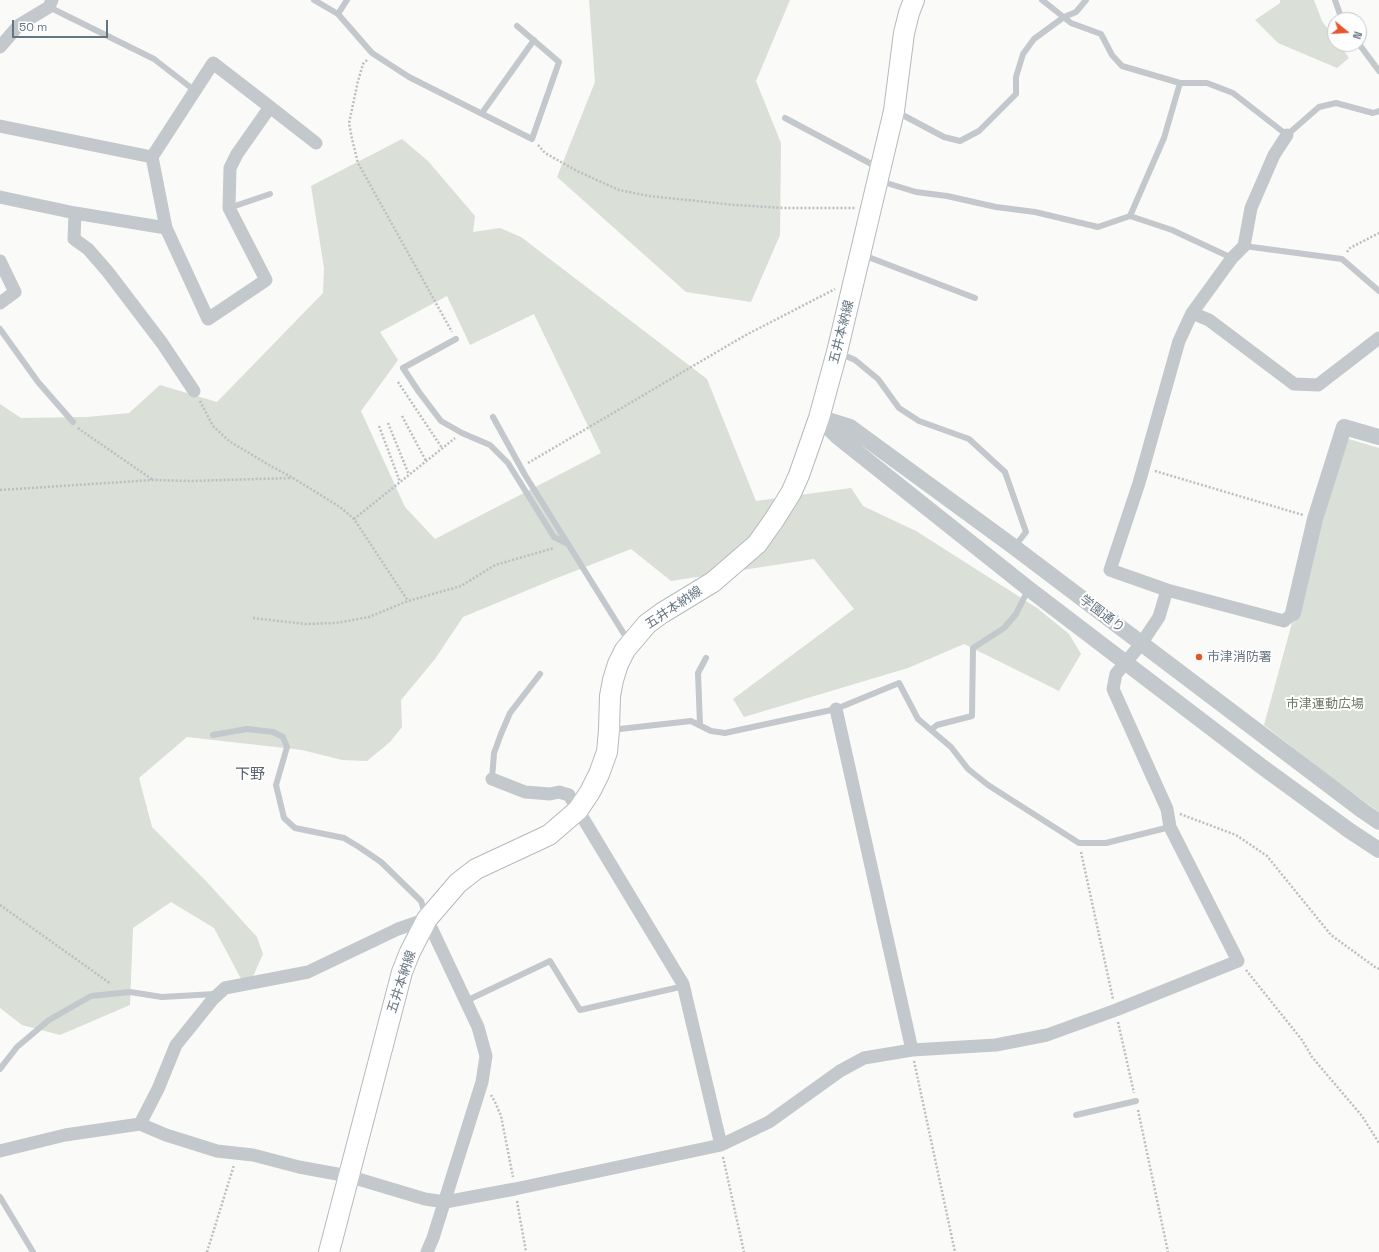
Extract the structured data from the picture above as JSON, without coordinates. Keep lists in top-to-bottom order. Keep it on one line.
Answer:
{"streets":{"main road":["五井本納線"],"street":["学園通り"]},"crossings":[["五井本納線","学園通り"]],"districts":["下野"],"parks":["市津運動広場"],"places":["市津消防署"],"scale_bar":"50 m","north":"right"}
